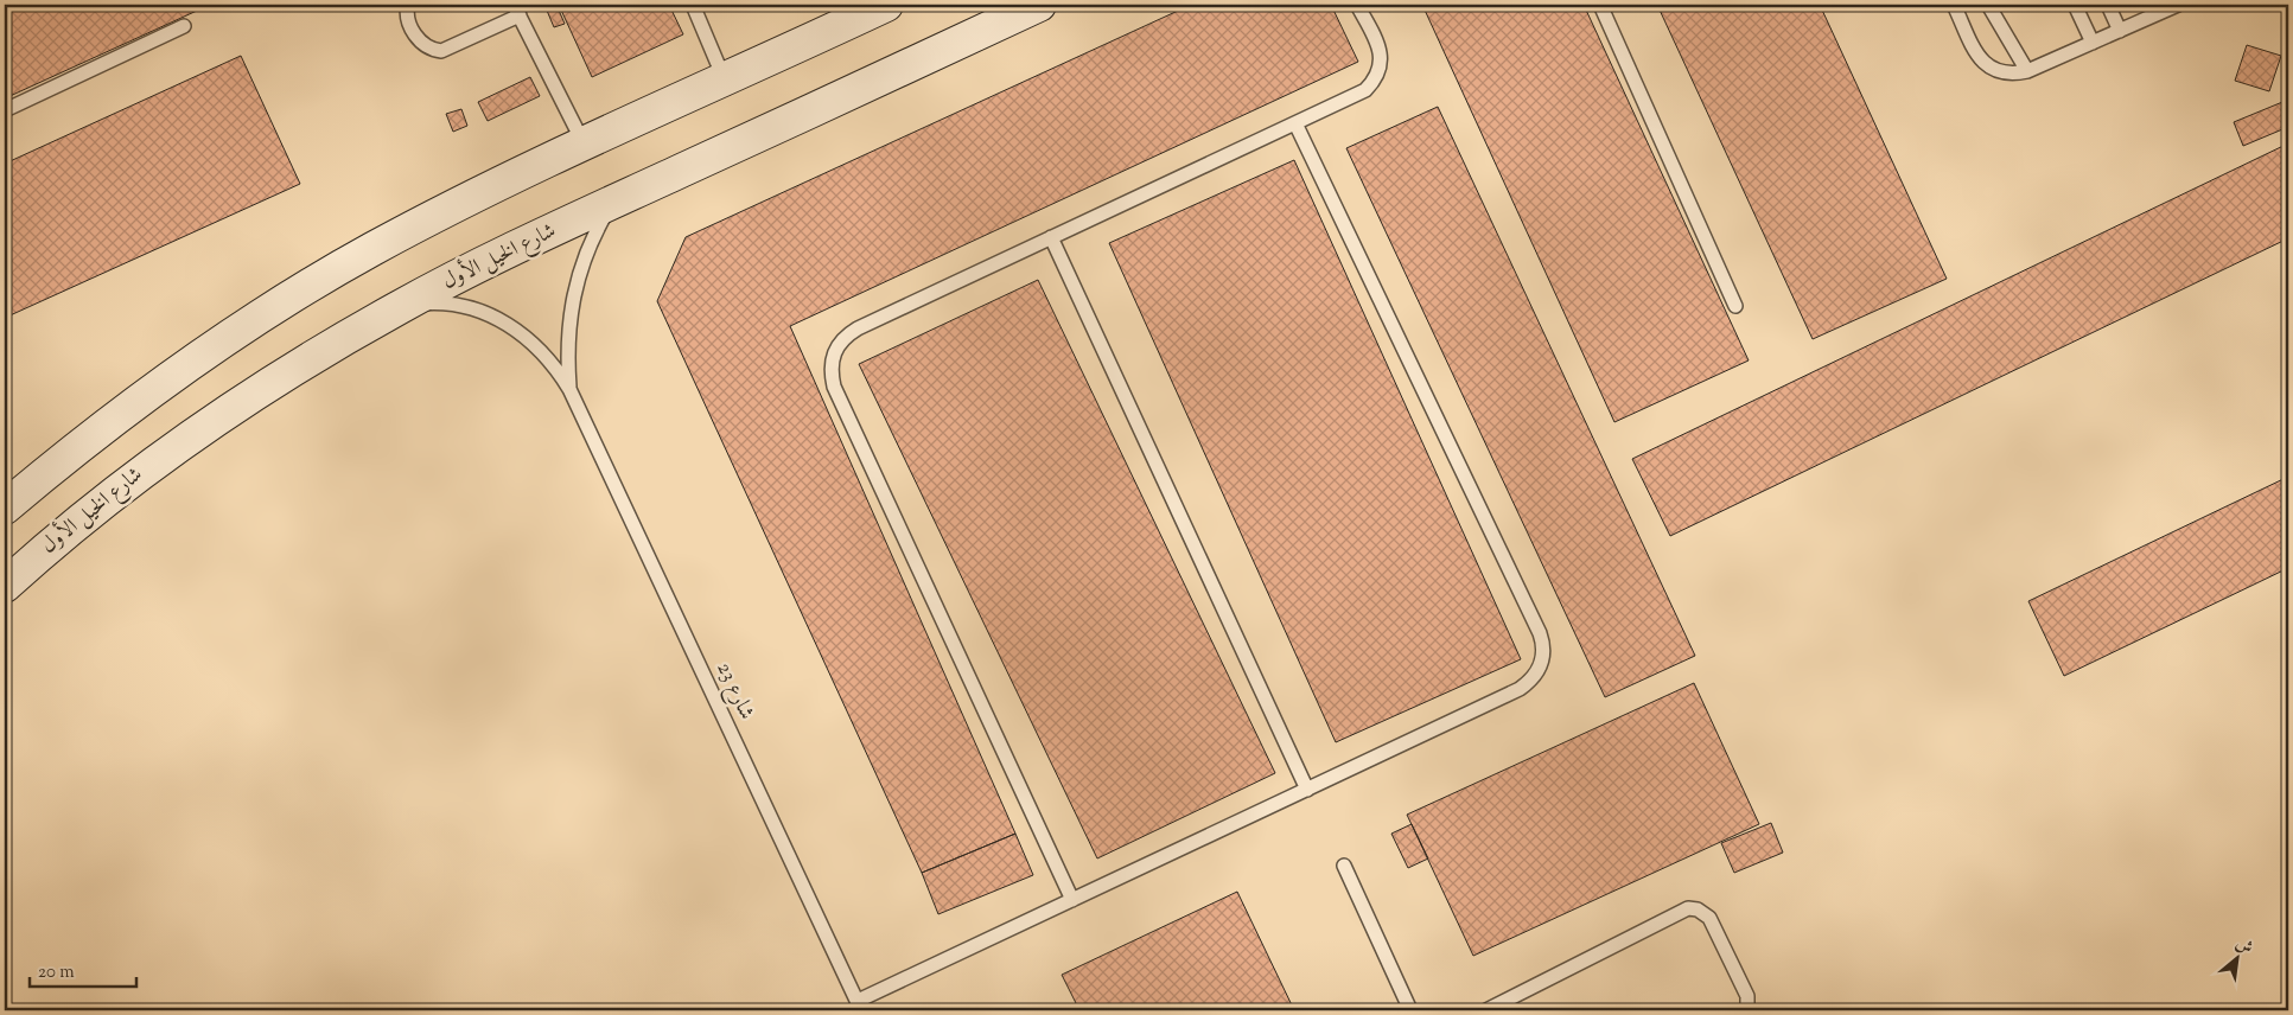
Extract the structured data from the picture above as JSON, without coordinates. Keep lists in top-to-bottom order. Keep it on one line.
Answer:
{"streets":{"main road":["شارع الخيل الأول"],"lane":["شارع 23"]},"crossings":[["شارع الخيل الأول","شارع 23"]],"scale_bar":"20 m","north":"top right"}
